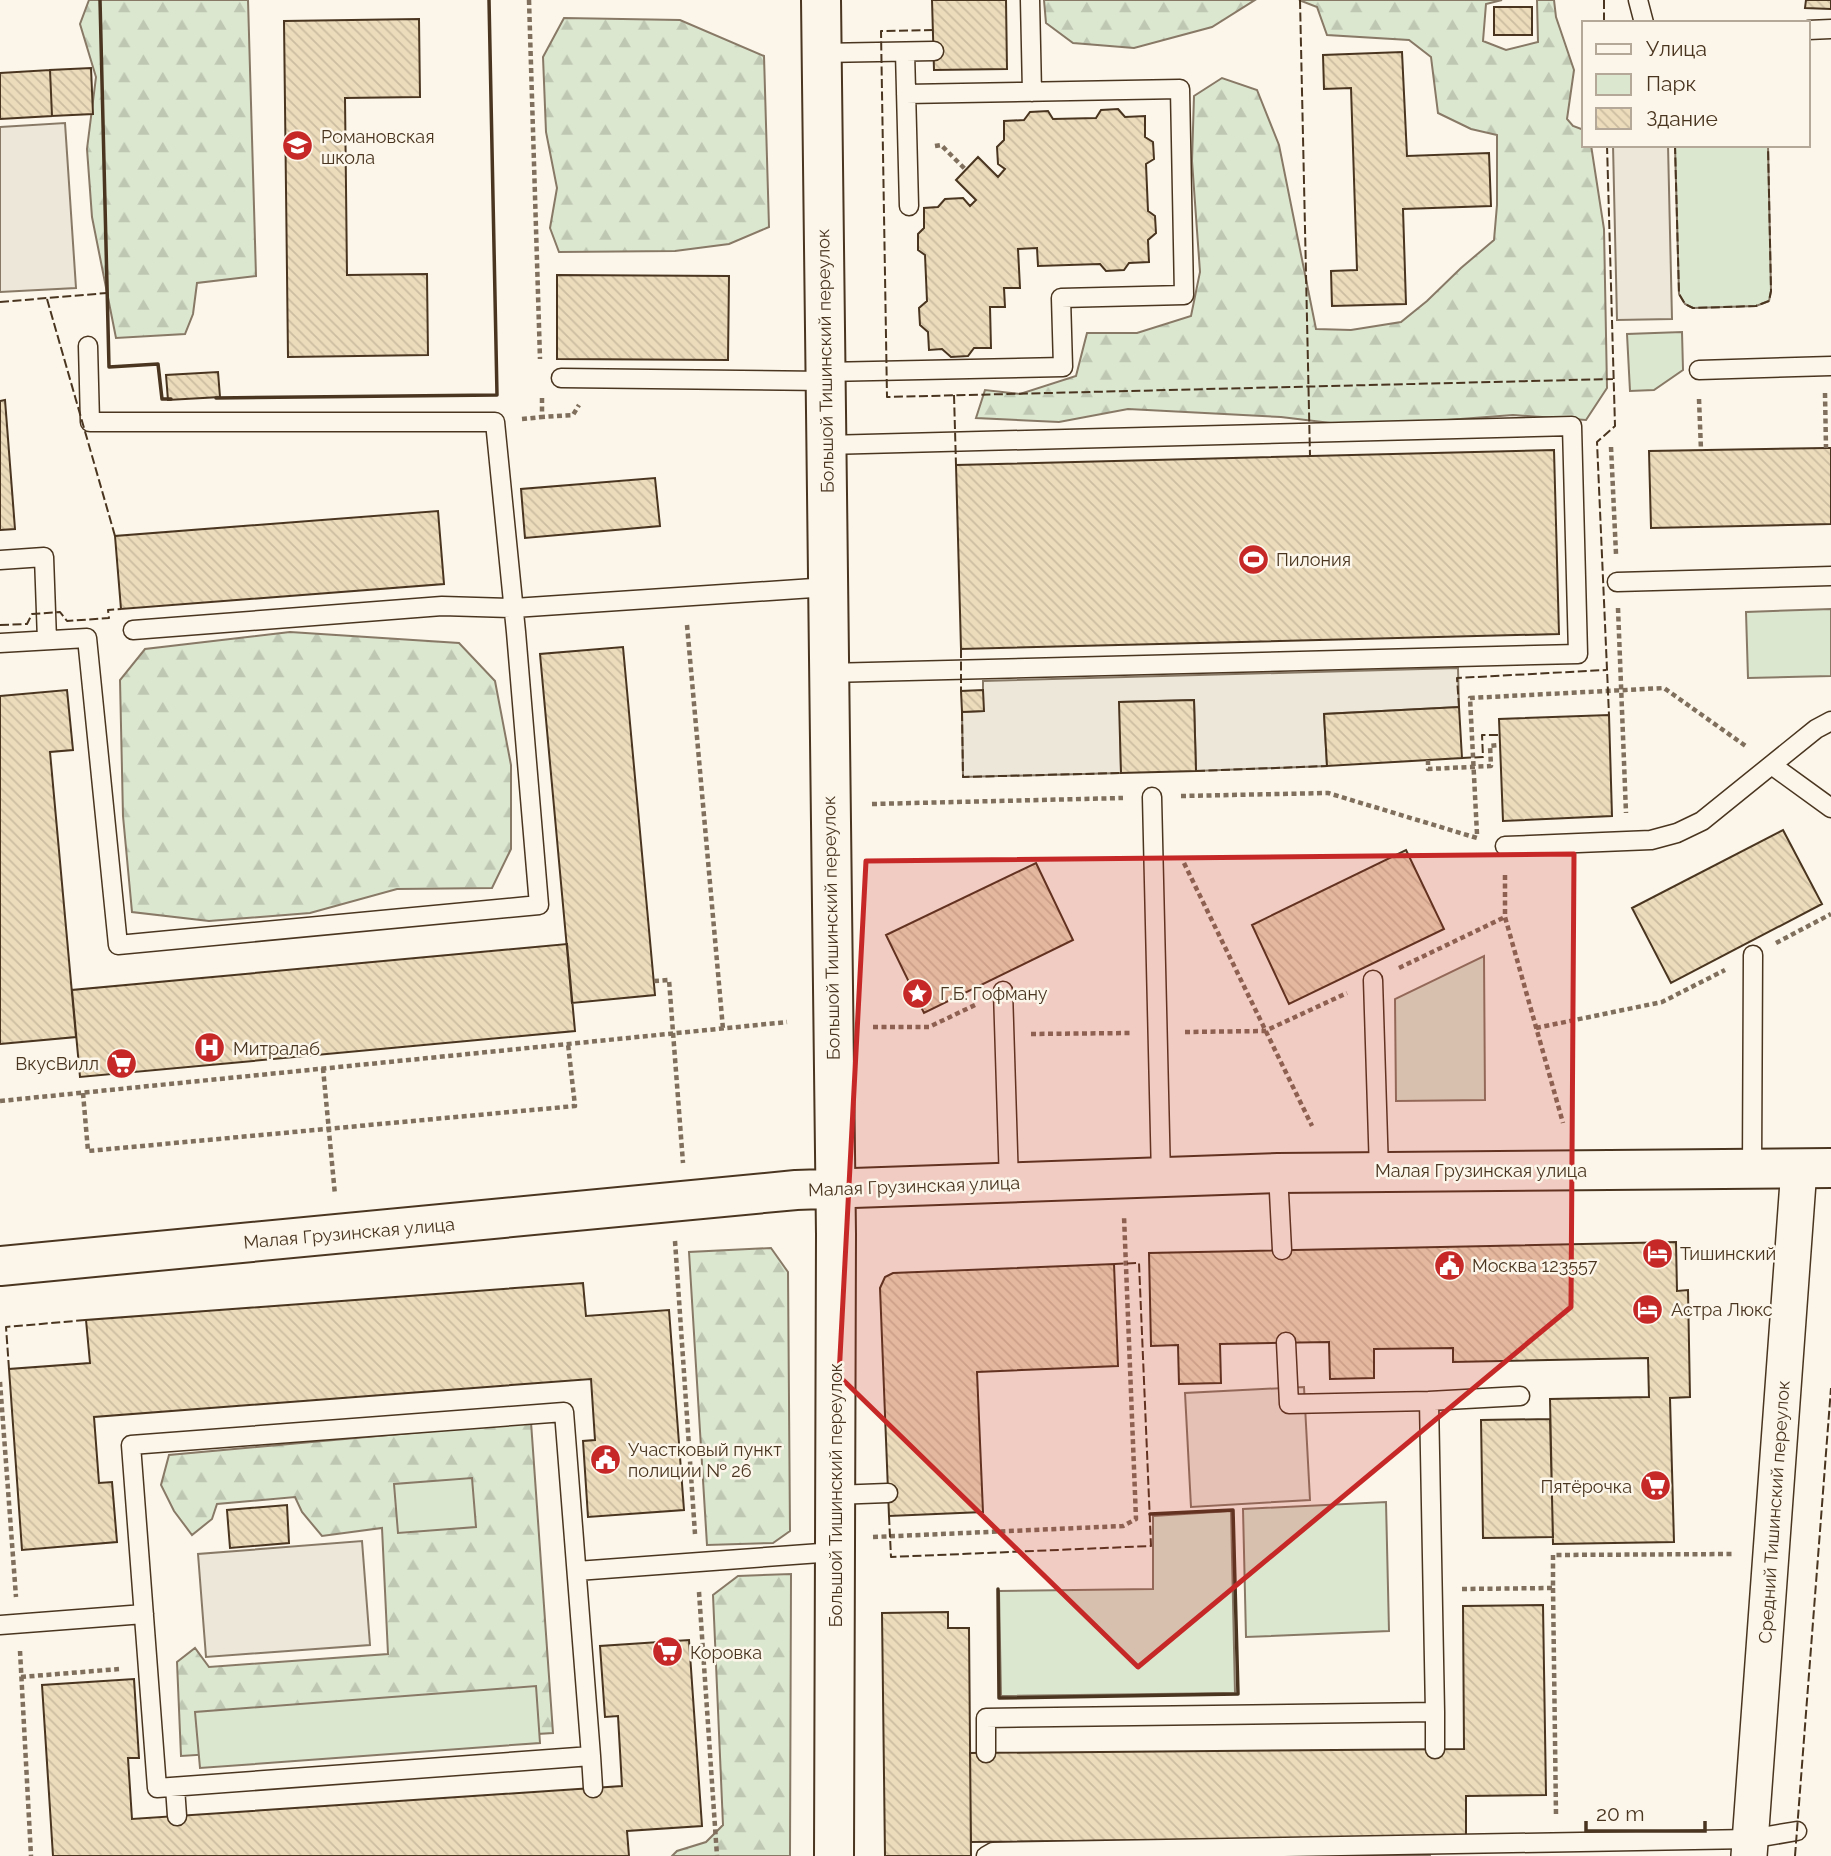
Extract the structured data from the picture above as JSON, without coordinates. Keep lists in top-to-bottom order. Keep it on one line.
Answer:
{"streets":{"street":["Большой Тишинский переулок","Малая Грузинская улица","Средний Тишинский переулок"]},"crossings":[["Большой Тишинский переулок","Малая Грузинская улица"],["Малая Грузинская улица","Средний Тишинский переулок"]],"places":{"school or university":["Романовская школа"],"sports":["Пилония"],"place":["Г.Б. Гофману"],"hospital":["Митралаб"],"supermarket":["ВкусВилл","Пятёрочка","Коровка"],"hotel":["Тишинский","Астра Люкс"],"public building":["Москва 123557","Участковый пункт полиции № 26"]},"legend":["Улица","Парк","Здание"],"scale_bar":"20 m"}
